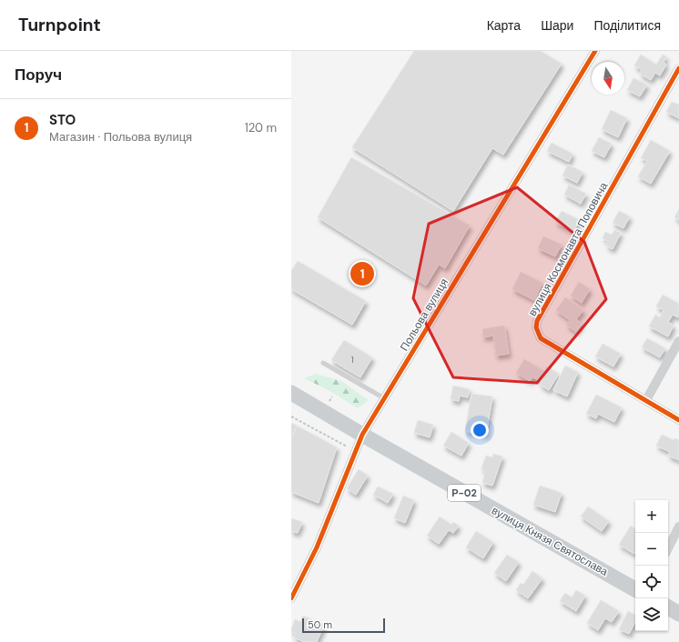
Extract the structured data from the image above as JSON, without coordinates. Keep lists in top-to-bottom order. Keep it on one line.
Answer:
{"streets":{"main road":["Р-02","вулиця Князя Святослава"],"street":["вулиця Космонавта Поповича","Польова вулиця"]},"crossings":[["Польова вулиця","вулиця Князя Святослава"]],"house_numbers":["1"],"scale_bar":"50 m","north":"bottom","page":{"header":"Turnpoint","nav":["Карта","Шари","Поділитися"],"heading":"Поруч","list":[{"mark":"1","name":"STO","note":"Магазин · Польова вулиця","value":"120 m"}],"pins":"1","map_buttons":["+","−"],"scale":"50 m"}}
